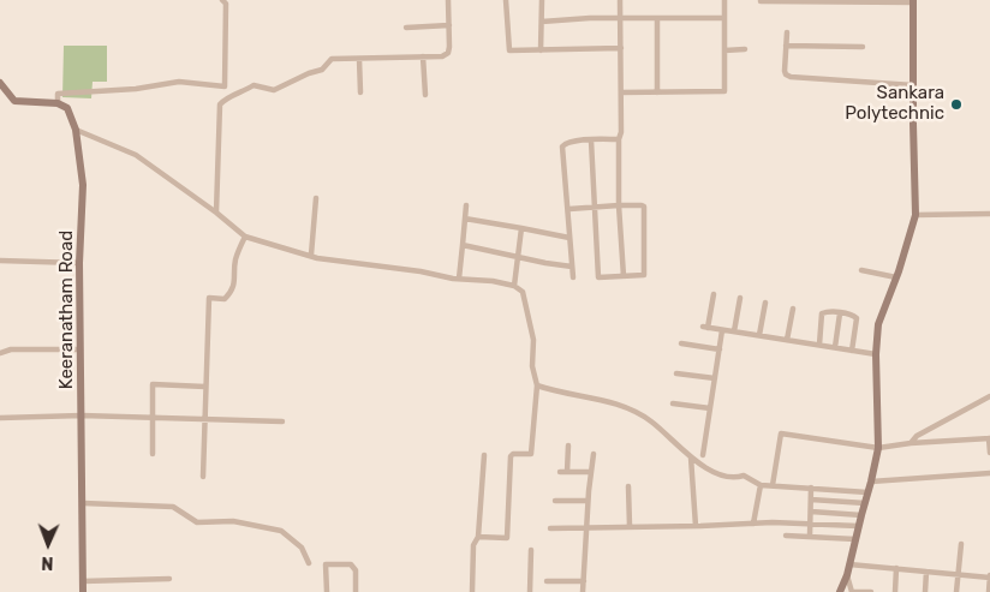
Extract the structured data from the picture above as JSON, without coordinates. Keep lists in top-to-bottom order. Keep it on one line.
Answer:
{"streets":{"street":["Keeranatham Road"]},"places":["Sankara Polytechnic"],"north":"bottom"}
